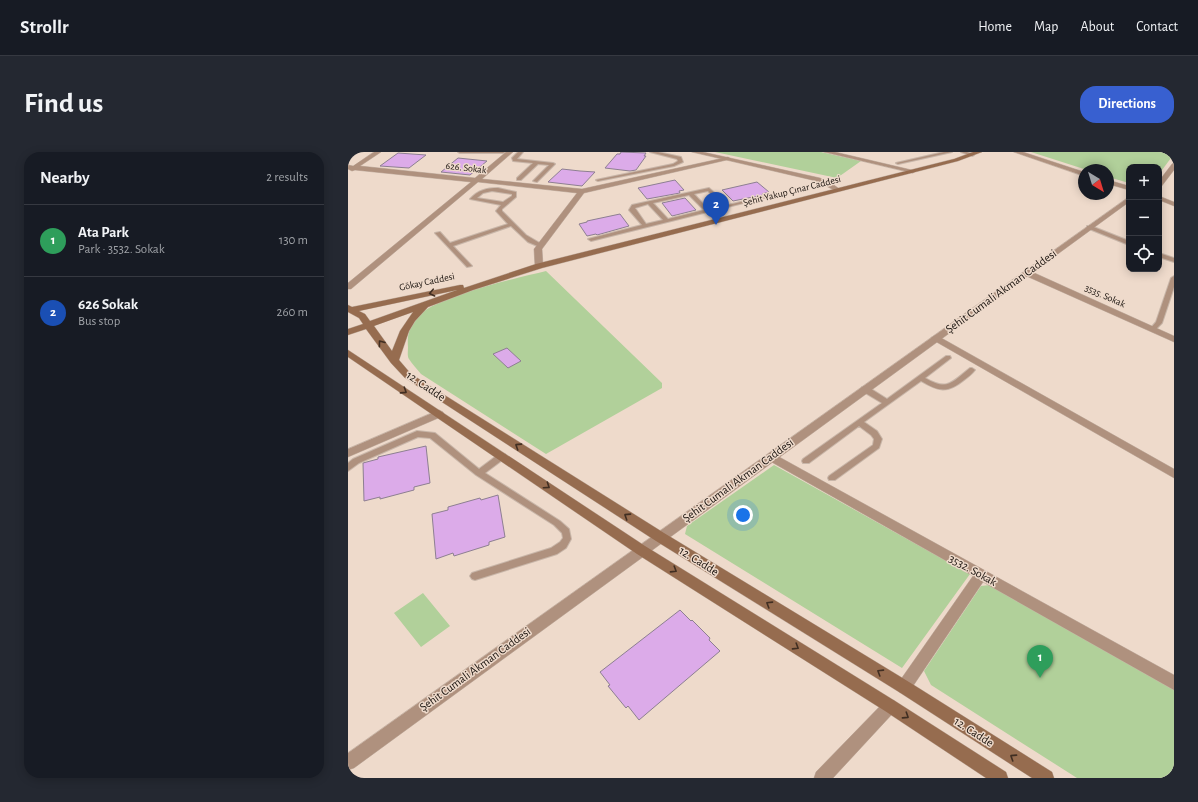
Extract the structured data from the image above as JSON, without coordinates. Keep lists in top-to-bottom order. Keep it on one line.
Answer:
{"streets":{"main road":["Şehit Yakup Çınar Caddesi","Gökay Caddesi","12. Cadde"],"street":["626. Sokak","Şehit Cumali Akman Caddesi","3535. Sokak","3532. Sokak"]},"crossings":[["Şehit Yakup Çınar Caddesi","Gökay Caddesi"],["Gökay Caddesi","12. Cadde"],["Şehit Cumali Akman Caddesi","3535. Sokak"],["Şehit Cumali Akman Caddesi","12. Cadde"],["Şehit Cumali Akman Caddesi","3532. Sokak"]],"north":"bottom right","page":{"header":"Strollr","nav":["Home","Map","About","Contact"],"buttons":"Directions","title":"Find us","heading":["Nearby","2 results"],"map_buttons":["+","−"],"pins":["2","1"],"list":[{"mark":"1","name":"Ata Park","note":"Park · 3532. Sokak","value":"130 m"},{"mark":"2","name":"626 Sokak","note":"Bus stop","value":"260 m"}]}}
